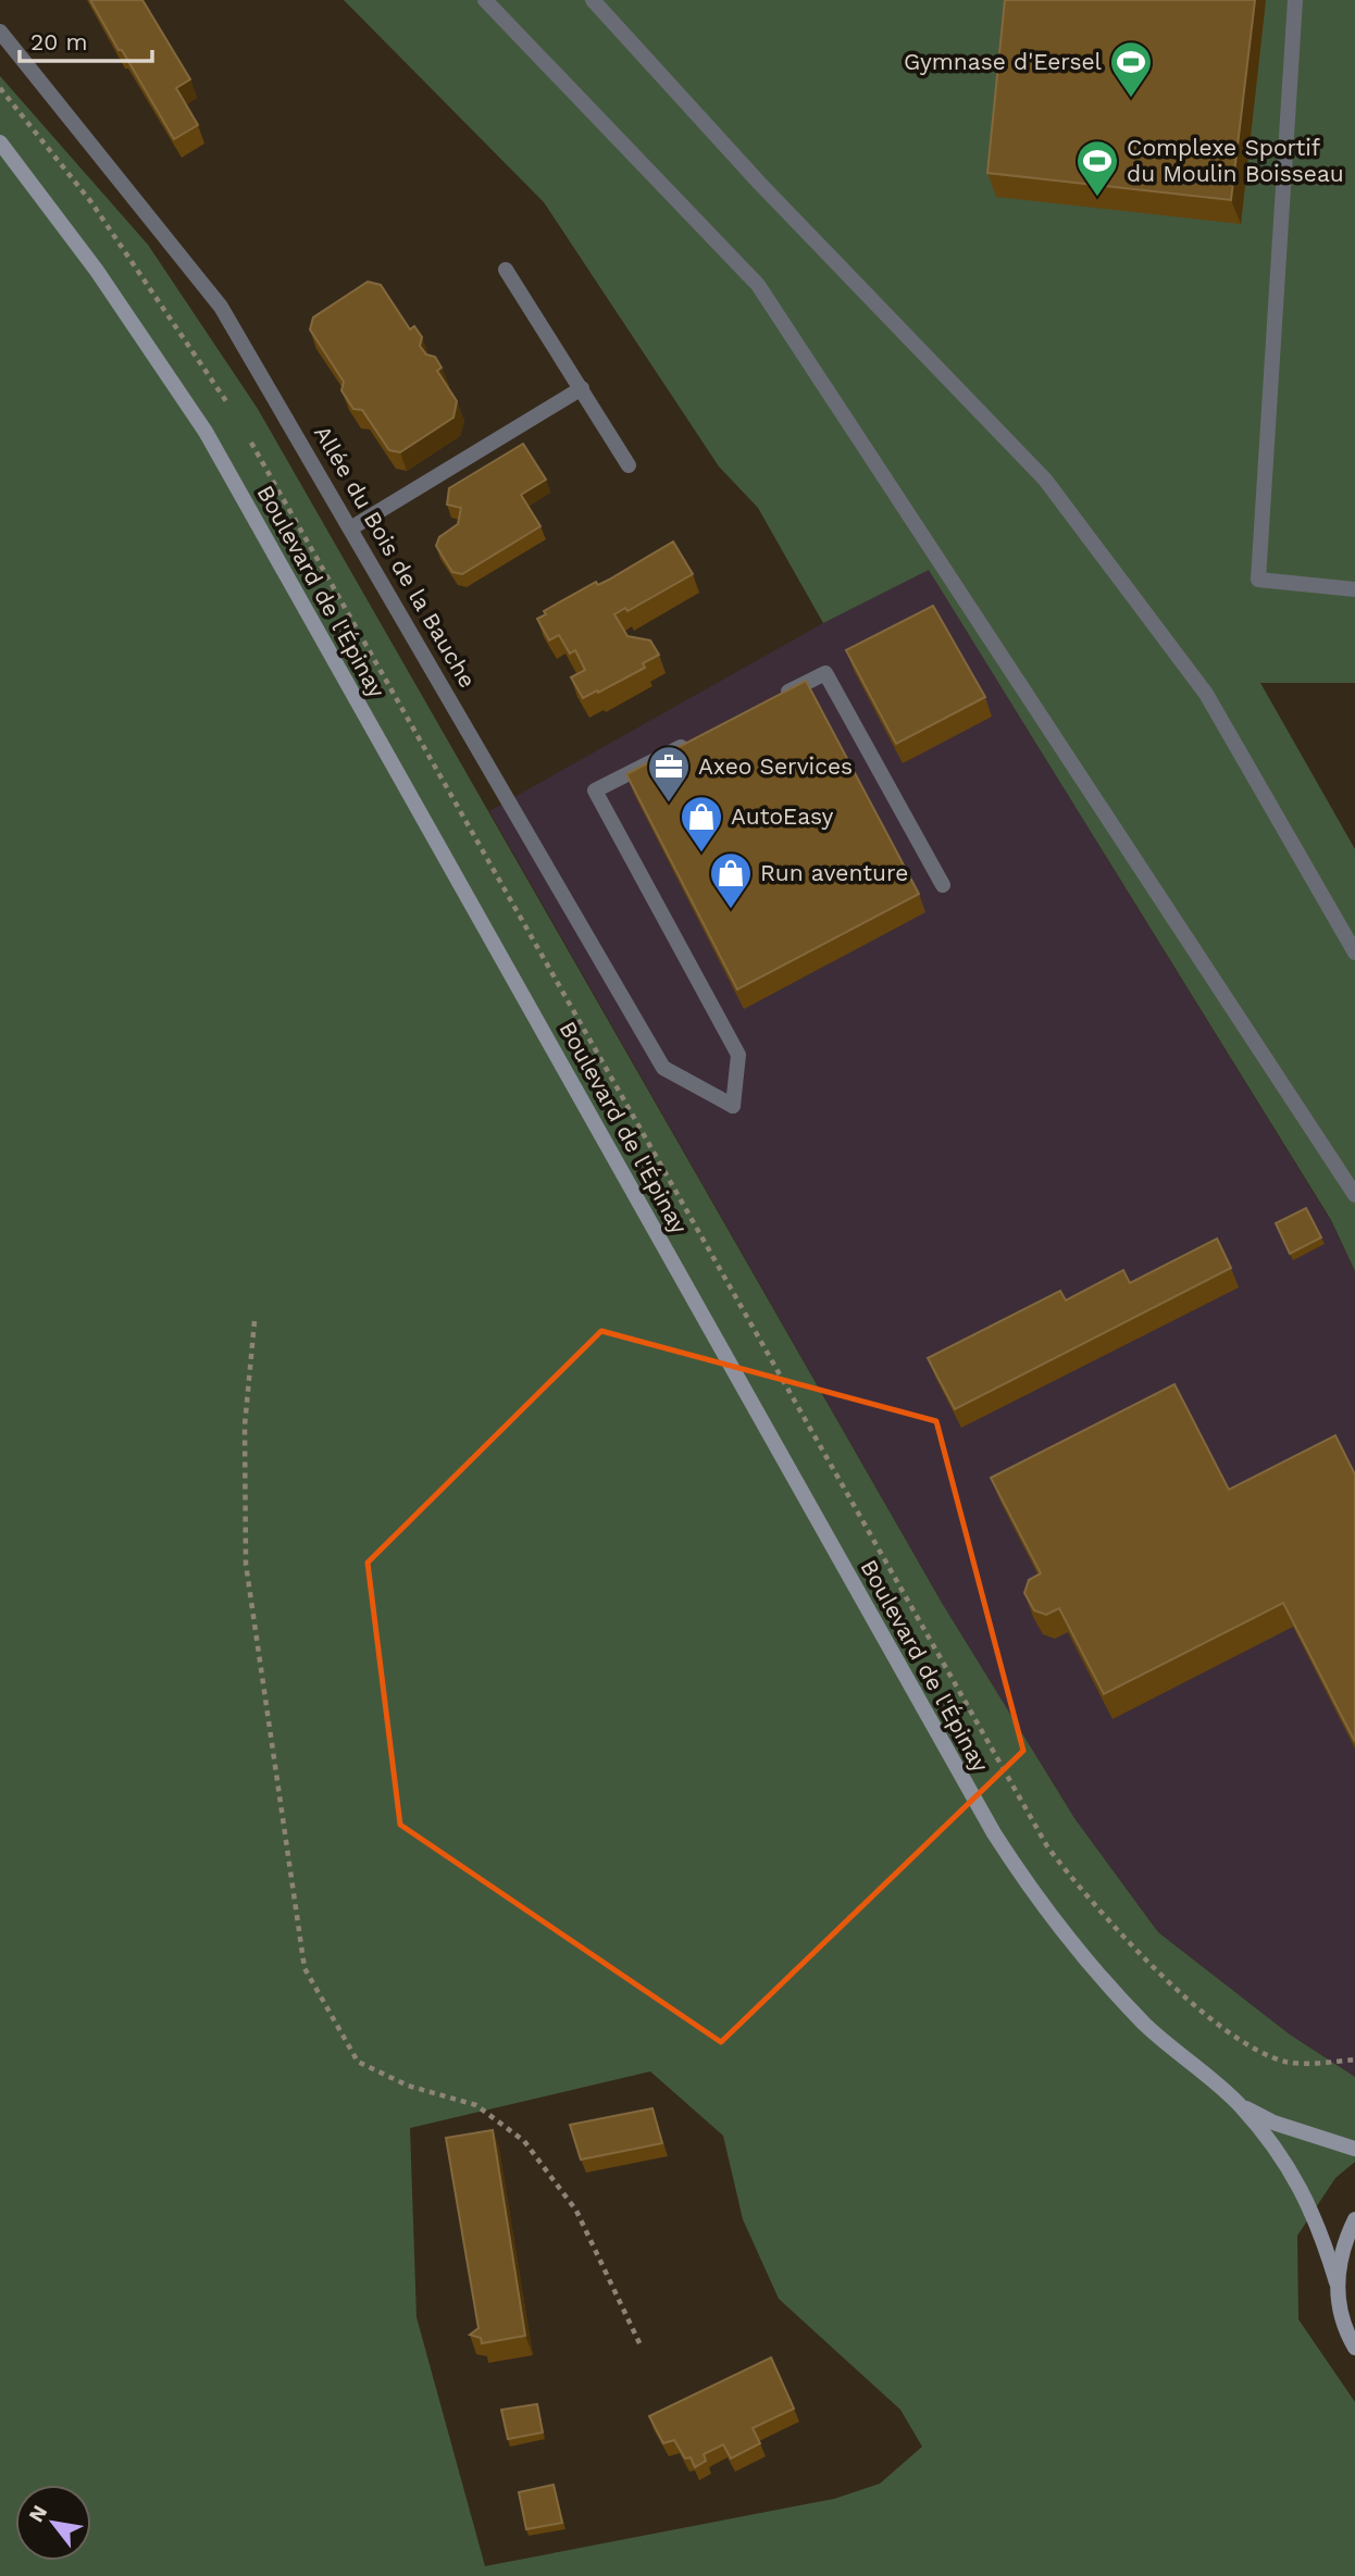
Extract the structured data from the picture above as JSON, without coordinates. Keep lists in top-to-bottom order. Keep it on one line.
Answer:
{"streets":{"street":["Allée du Bois de la Bauche","Boulevard de l'Épinay"]},"places":{"sports":["Gymnase d'Eersel","Complexe Sportif du Moulin Boisseau"],"office":["Axeo Services"],"shop":["AutoEasy","Run aventure"]},"scale_bar":"20 m","north":"top left"}
